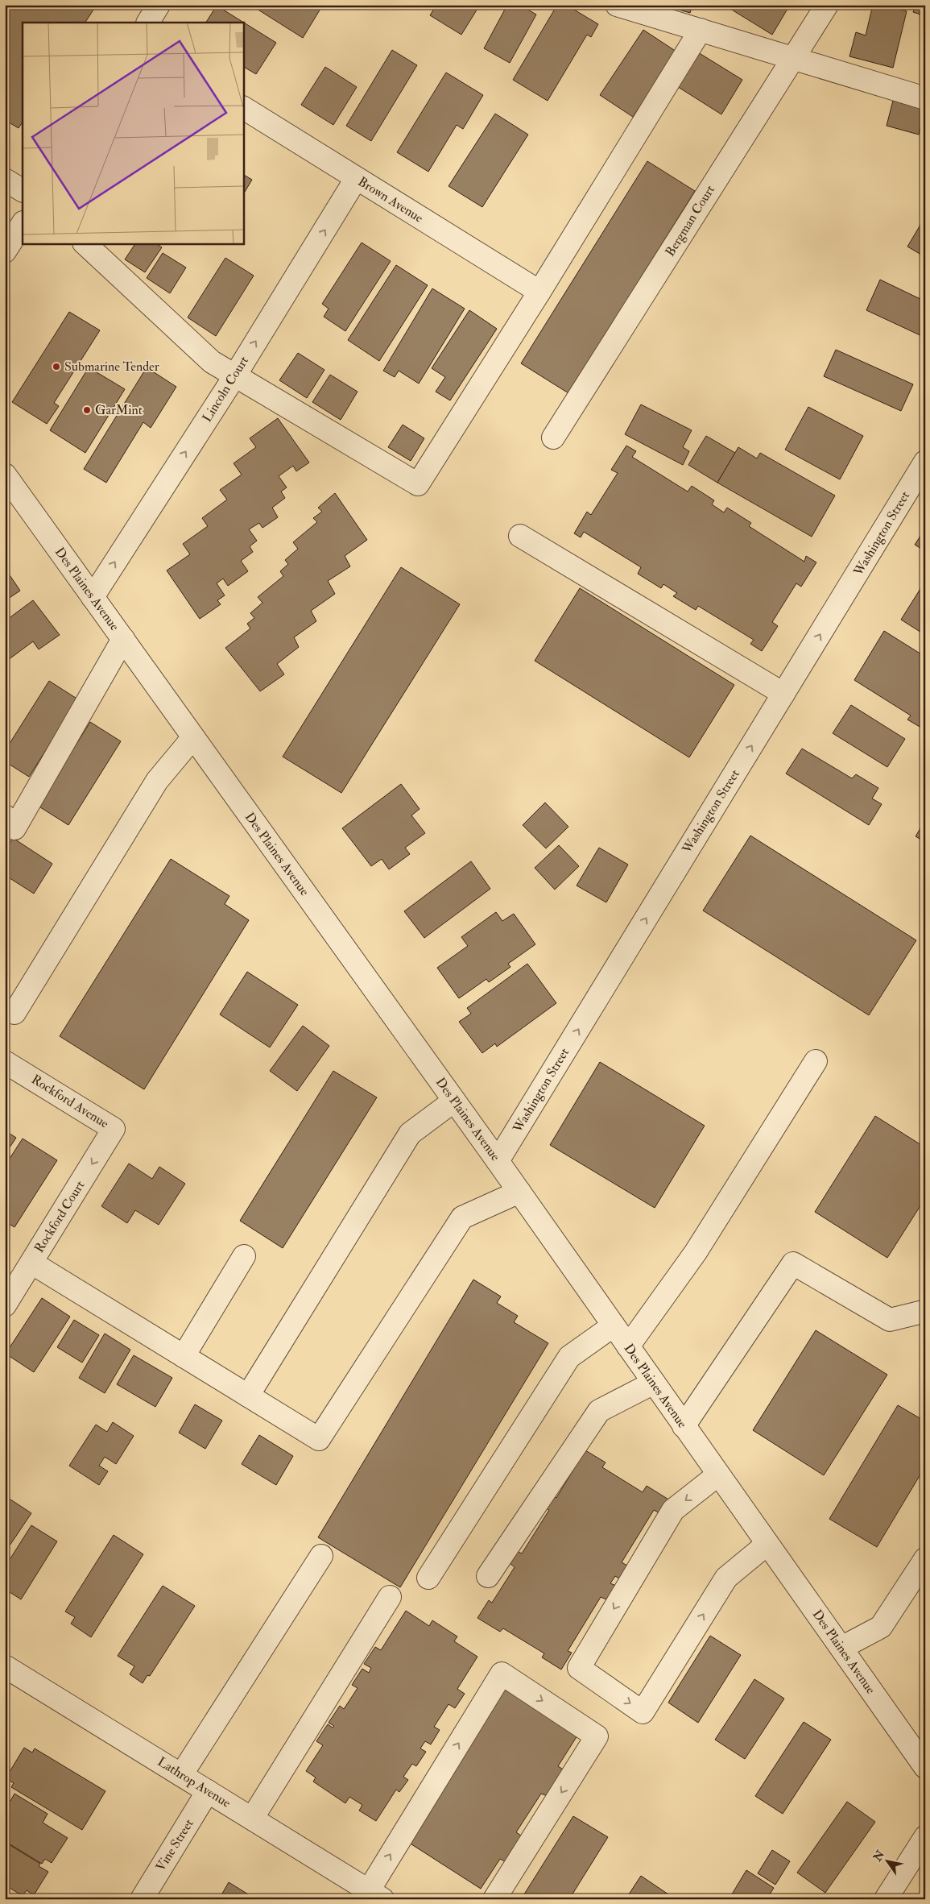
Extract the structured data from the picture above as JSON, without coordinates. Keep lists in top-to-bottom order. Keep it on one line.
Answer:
{"streets":{"street":["Brown Avenue","Bergman Court","Lincoln Court","Washington Street","Des Plaines Avenue","Rockford Avenue","Rockford Court","Lathrop Avenue","Vine Street"]},"crossings":[["Brown Avenue","Lincoln Court"],["Lincoln Court","Des Plaines Avenue"],["Washington Street","Des Plaines Avenue"],["Rockford Avenue","Rockford Court"],["Lathrop Avenue","Vine Street"]],"one_way":["Lincoln Court","Washington Street"],"places":["Submarine Tender","GarMint"],"north":"top left"}
